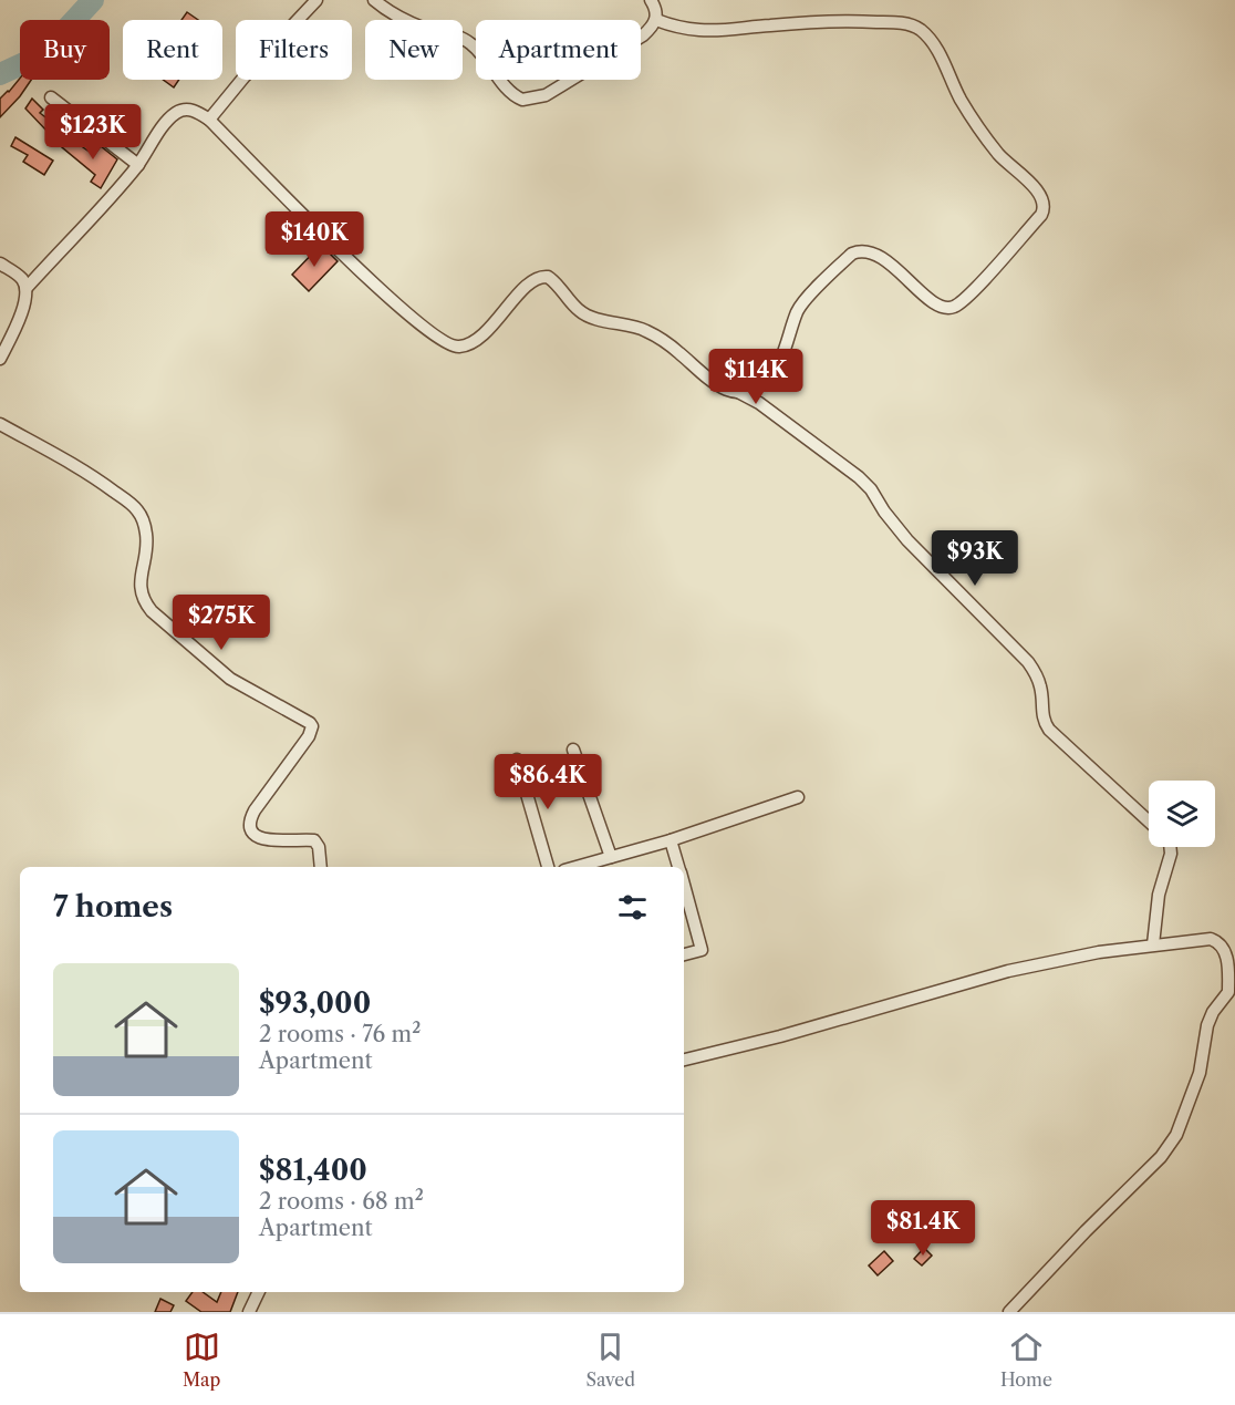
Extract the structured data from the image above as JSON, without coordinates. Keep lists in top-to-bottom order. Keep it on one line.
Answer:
{"page":{"chip":["Buy","Rent","Filters","New","Apartment"],"price":["$123K","$140K","$114K","$93K","$275K","$86.4K","$81.4K"],"heading":"7 homes","list":[{"name":"$93,000","note":"2 rooms · 76 m² · Apartment"},{"name":"$81,400","note":"2 rooms · 68 m² · Apartment"}],"tabs":["Map","Saved","Home"]}}
